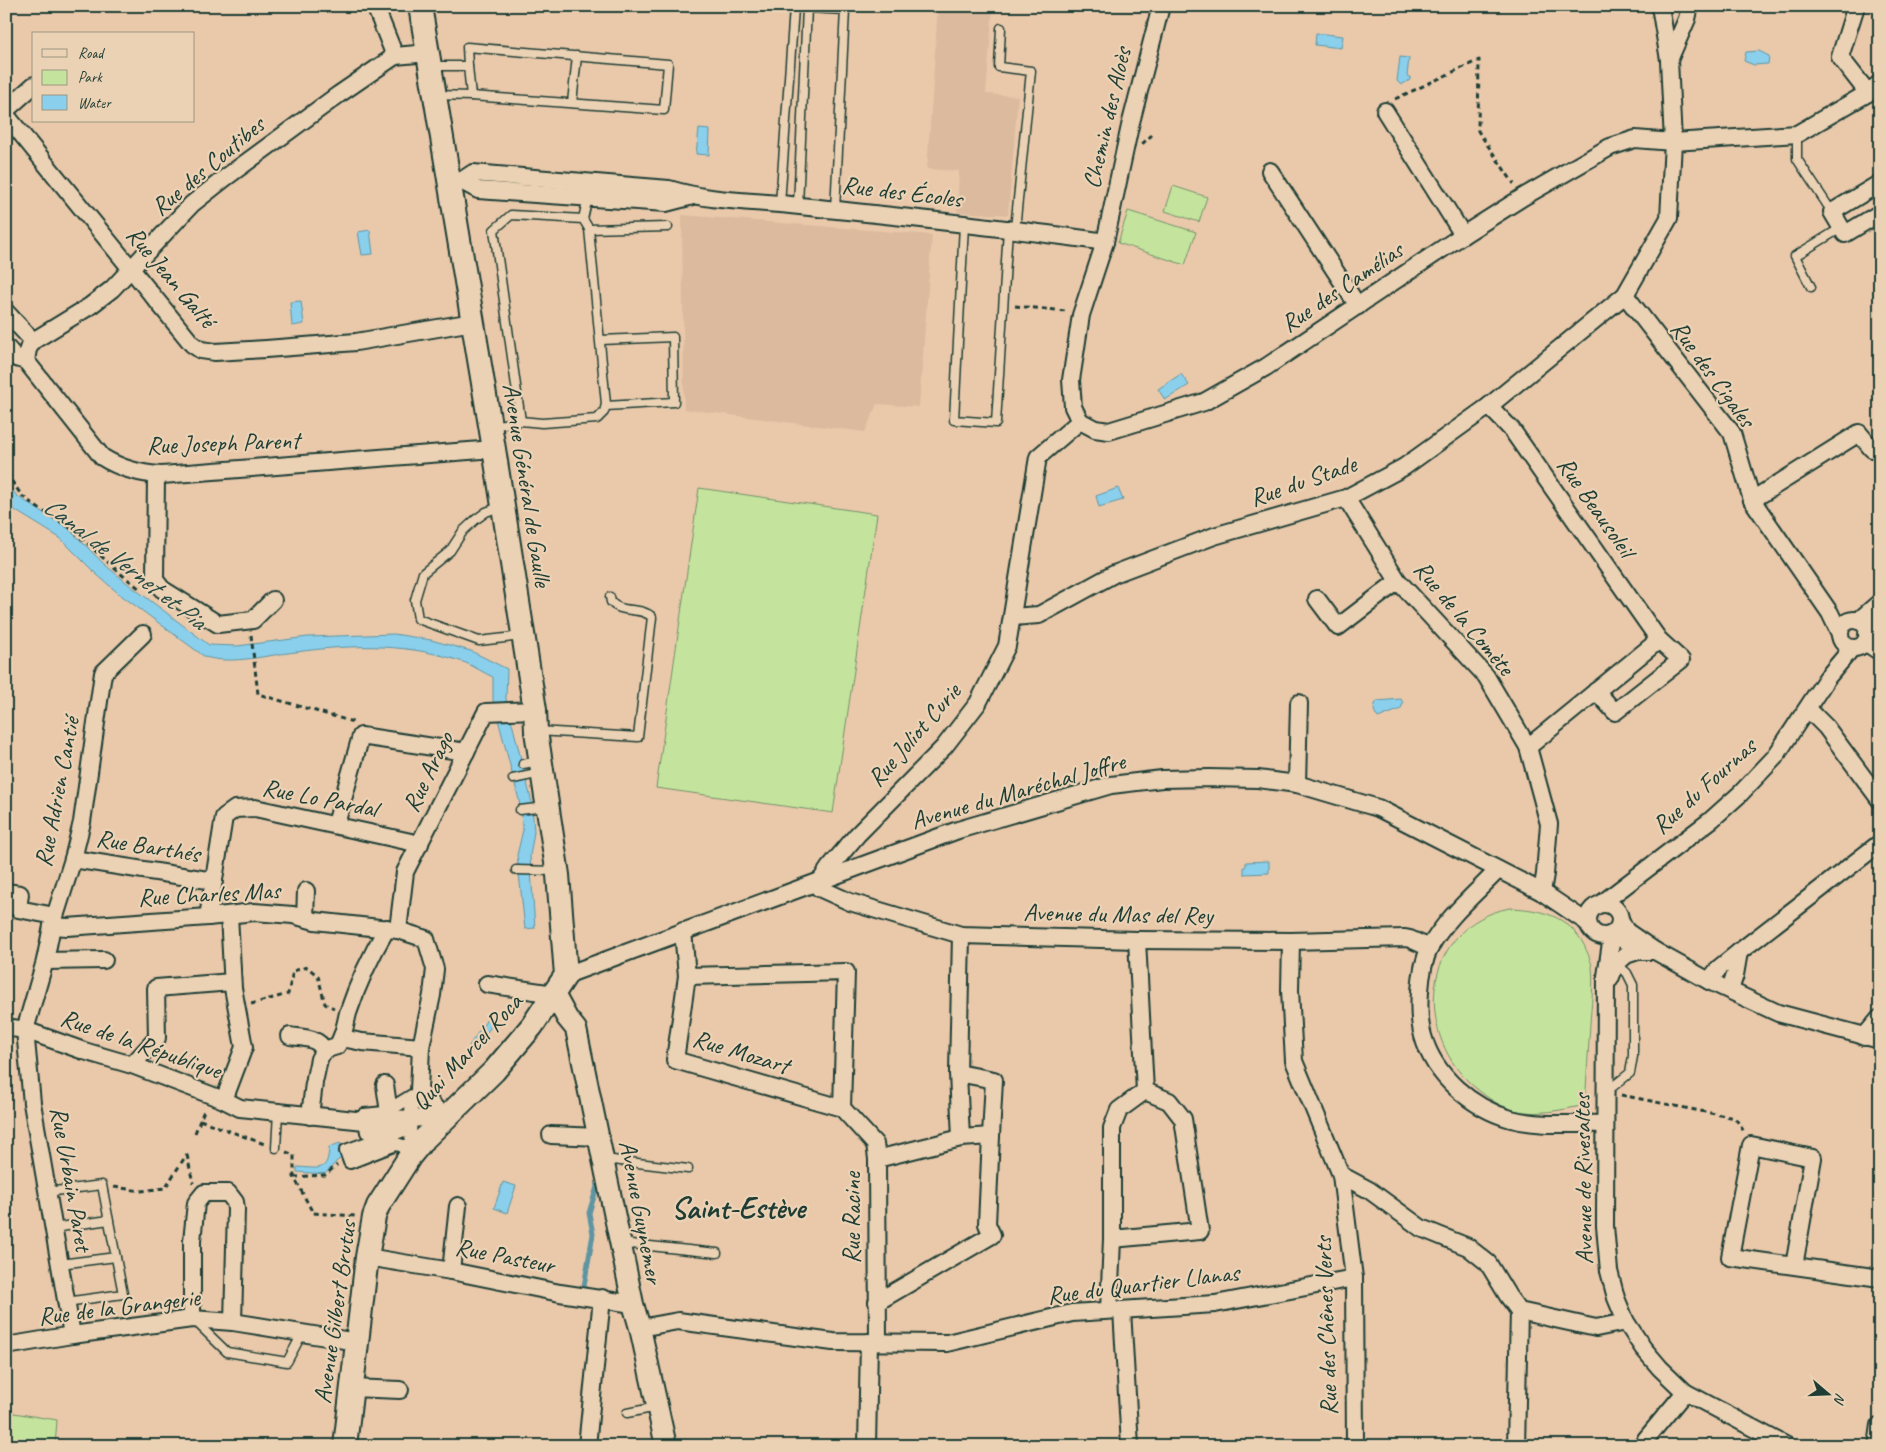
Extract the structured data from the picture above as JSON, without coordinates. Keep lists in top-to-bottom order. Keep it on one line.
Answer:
{"streets":{"main road":["Avenue Général de Gaulle","Quai Marcel Roca","Avenue Gilbert Brutus"],"street":["Chemin des Aloès","Rue des Coutibes","Rue des Écoles","Rue Jean Galté","Rue des Camélias","Rue des Cigales","Rue Joseph Parent","Rue du Stade","Rue Beausoleil","Rue de la Comète","Rue Joliot Curie","Rue Arago","Rue du Fournas","Avenue du Maréchal Joffre","Rue Adrien Cantié","Rue Lo Pardal","Rue Barthés","Rue Charles Mas","Avenue du Mas del Rey","Rue de la République","Rue Mozart","Rue Urbain Paret","Avenue de Rivesaltes","Avenue Guynemer","Rue Racine","Rue Pasteur","Rue du Quartier Llanas","Rue de la Grangerie","Rue des Chênes Verts"]},"crossings":[["Chemin des Aloès","Rue des Écoles"],["Chemin des Aloès","Rue des Camélias"],["Chemin des Aloès","Rue Joliot Curie"],["Rue des Coutibes","Rue Jean Galté"],["Rue des Coutibes","Rue Joseph Parent"],["Rue des Coutibes","Avenue Général de Gaulle"],["Rue des Écoles","Avenue Général de Gaulle"],["Rue Jean Galté","Avenue Général de Gaulle"],["Rue des Camélias","Rue Joliot Curie"],["Rue des Cigales","Rue du Stade"],["Rue des Cigales","Rue du Fournas"],["Rue Joseph Parent","Avenue Général de Gaulle"],["Rue du Stade","Rue Beausoleil"],["Rue du Stade","Rue de la Comète"],["Rue du Stade","Rue Joliot Curie"],["Avenue Général de Gaulle","Rue Arago"],["Avenue Général de Gaulle","Avenue du Maréchal Joffre"],["Avenue Général de Gaulle","Quai Marcel Roca"],["Rue de la Comète","Avenue du Maréchal Joffre"],["Rue Joliot Curie","Avenue du Maréchal Joffre"],["Rue Joliot Curie","Avenue du Mas del Rey"],["Rue Arago","Rue Lo Pardal"],["Rue Arago","Rue Charles Mas"],["Rue du Fournas","Avenue du Maréchal Joffre"],["Rue du Fournas","Avenue de Rivesaltes"],["Avenue du Maréchal Joffre","Avenue du Mas del Rey"],["Avenue du Maréchal Joffre","Quai Marcel Roca"],["Avenue du Maréchal Joffre","Avenue de Rivesaltes"],["Rue Adrien Cantié","Rue Barthés"],["Rue Adrien Cantié","Rue Charles Mas"],["Rue Adrien Cantié","Rue de la République"],["Rue Adrien Cantié","Rue Urbain Paret"],["Rue Lo Pardal","Rue Barthés"],["Rue Lo Pardal","Rue Charles Mas"],["Avenue du Mas del Rey","Rue des Chênes Verts"],["Rue de la République","Rue Urbain Paret"],["Quai Marcel Roca","Avenue Guynemer"],["Quai Marcel Roca","Avenue Gilbert Brutus"],["Rue Mozart","Rue Racine"],["Rue Urbain Paret","Rue de la Grangerie"],["Avenue Guynemer","Rue Pasteur"],["Avenue Guynemer","Rue du Quartier Llanas"],["Rue Racine","Rue du Quartier Llanas"],["Rue Pasteur","Avenue Gilbert Brutus"],["Rue du Quartier Llanas","Rue des Chênes Verts"],["Rue de la Grangerie","Avenue Gilbert Brutus"]],"districts":["Saint-Estève"],"water":["Canal de Vernet et Pia"],"legend":["Road","Park","Water"],"north":"right"}
